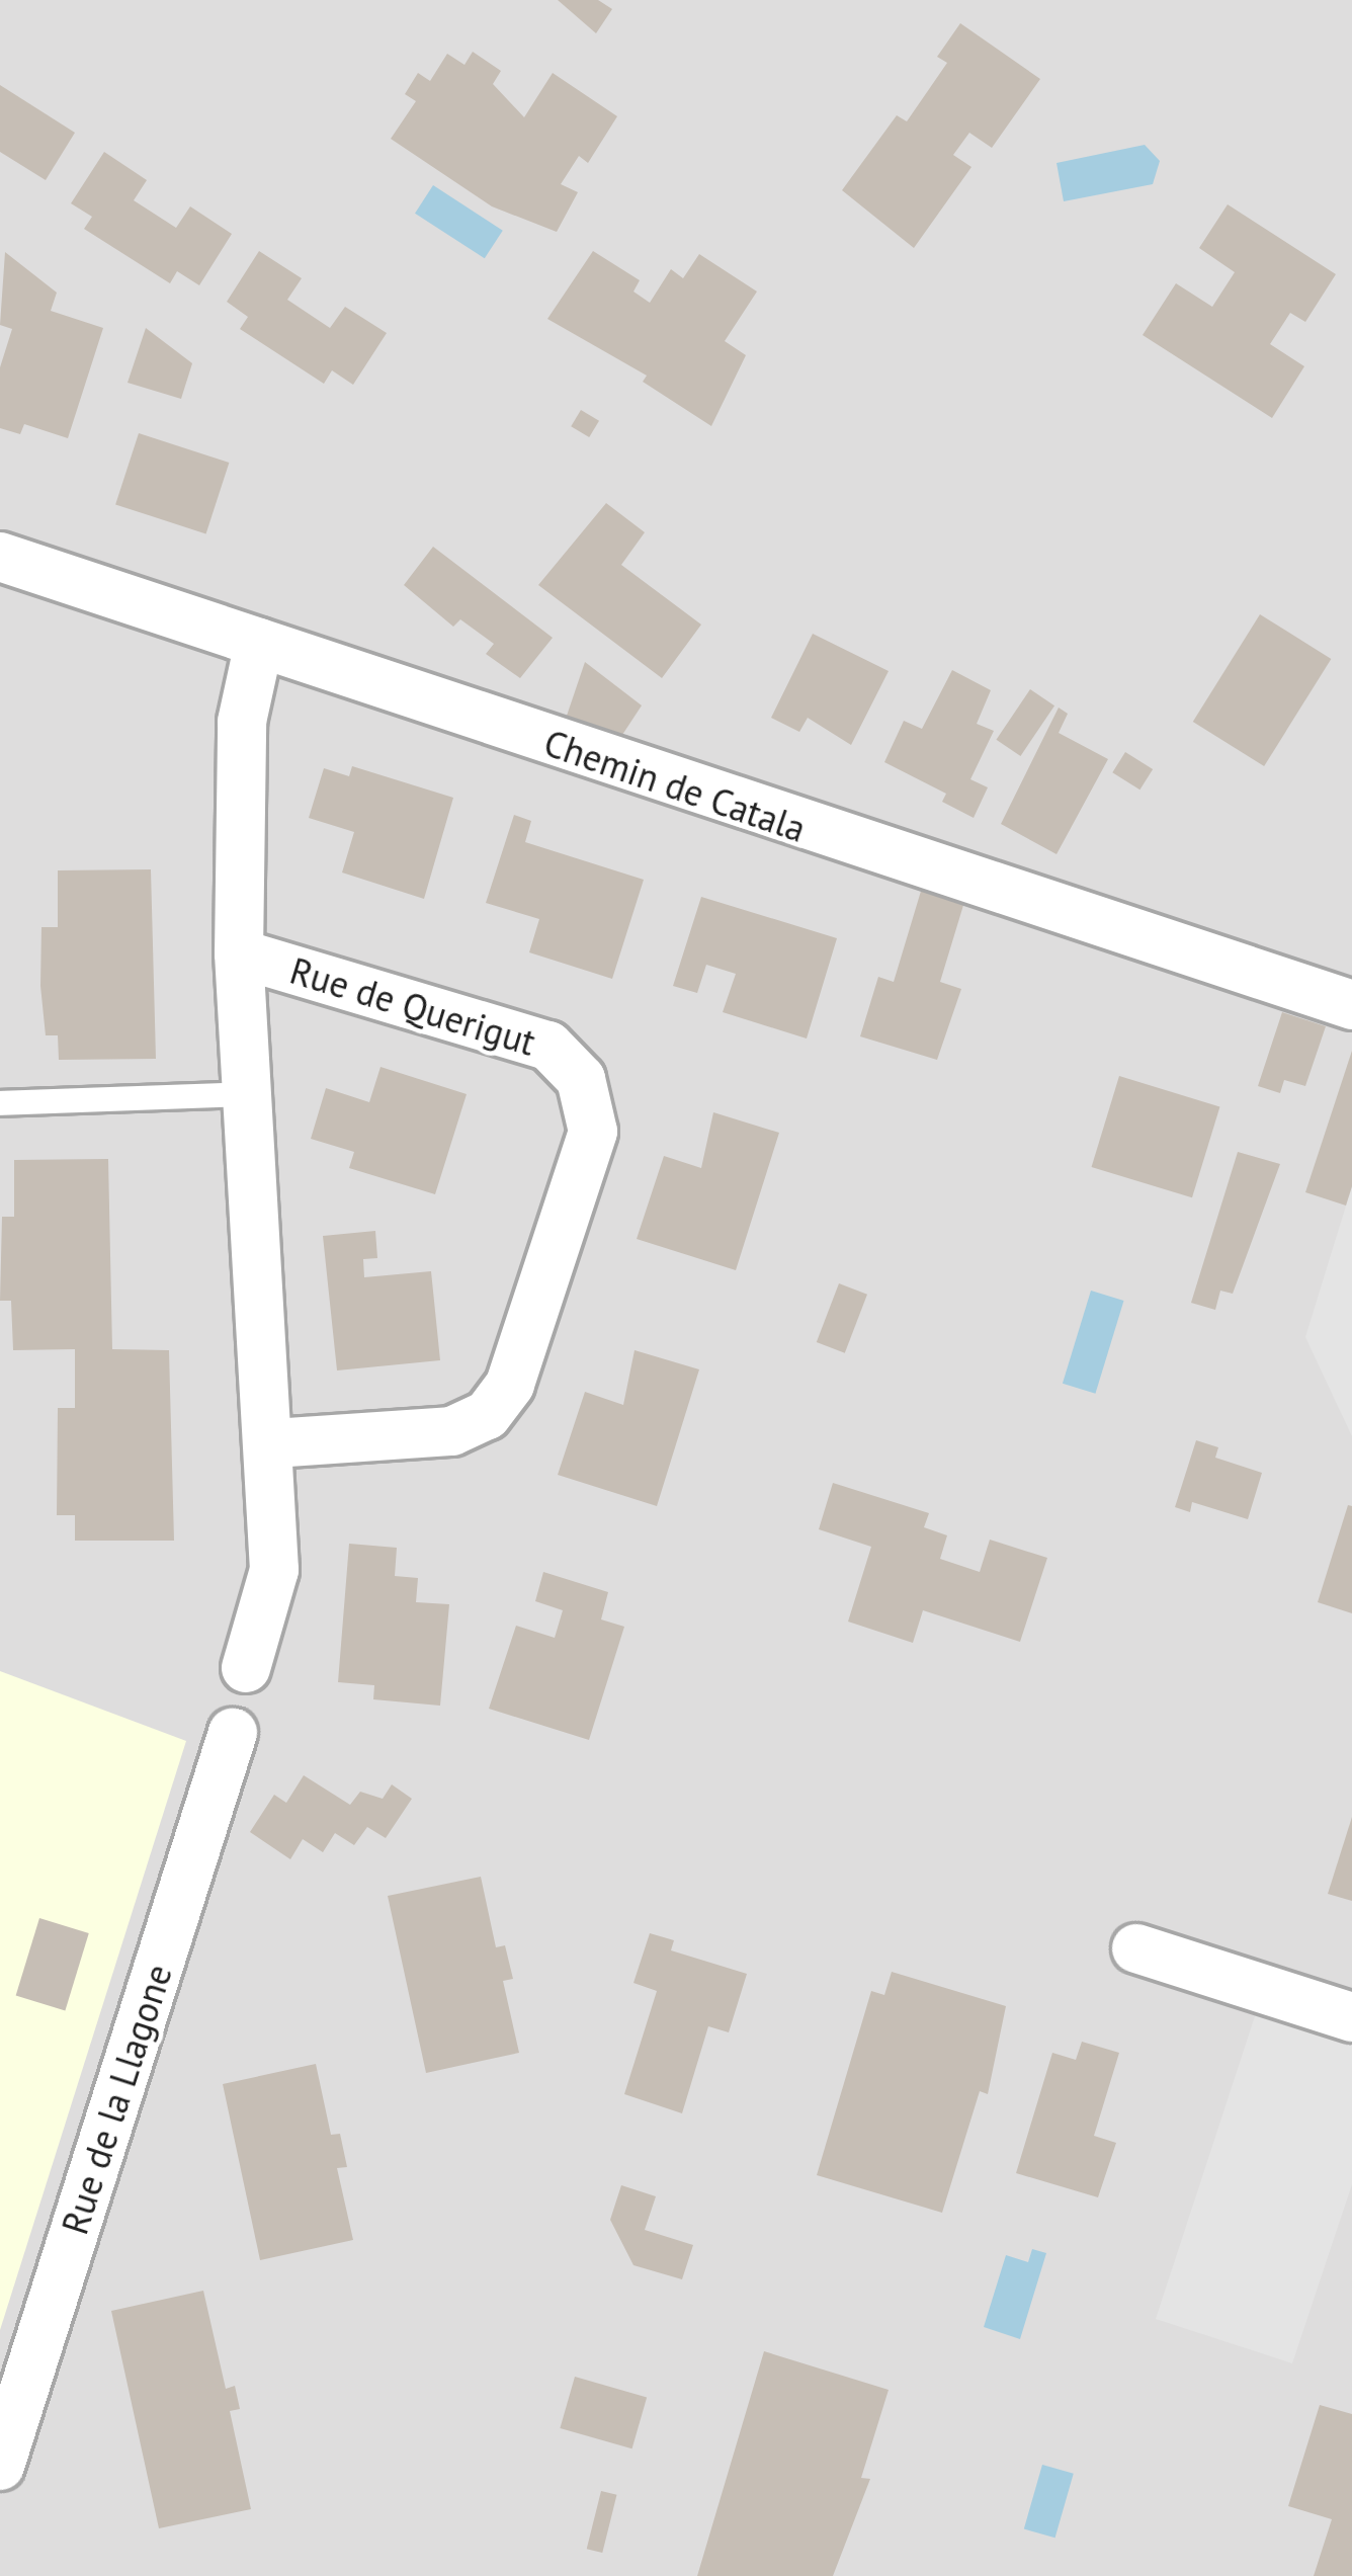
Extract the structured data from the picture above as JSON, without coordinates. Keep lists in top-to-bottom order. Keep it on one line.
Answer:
{"streets":{"street":["Chemin de Catala","Rue de Querigut","Rue de la Llagone"]},"crossings":[["Chemin de Catala","Rue de Querigut"]]}
